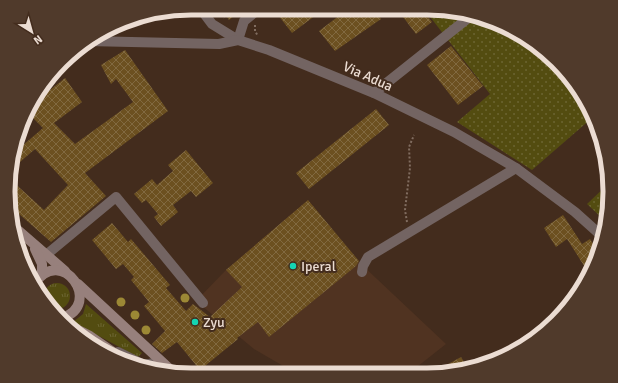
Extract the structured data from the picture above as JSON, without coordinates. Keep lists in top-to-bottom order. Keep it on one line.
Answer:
{"streets":{"street":["Via Adua"]},"places":["Iperal","Zyu"],"north":"bottom right"}
